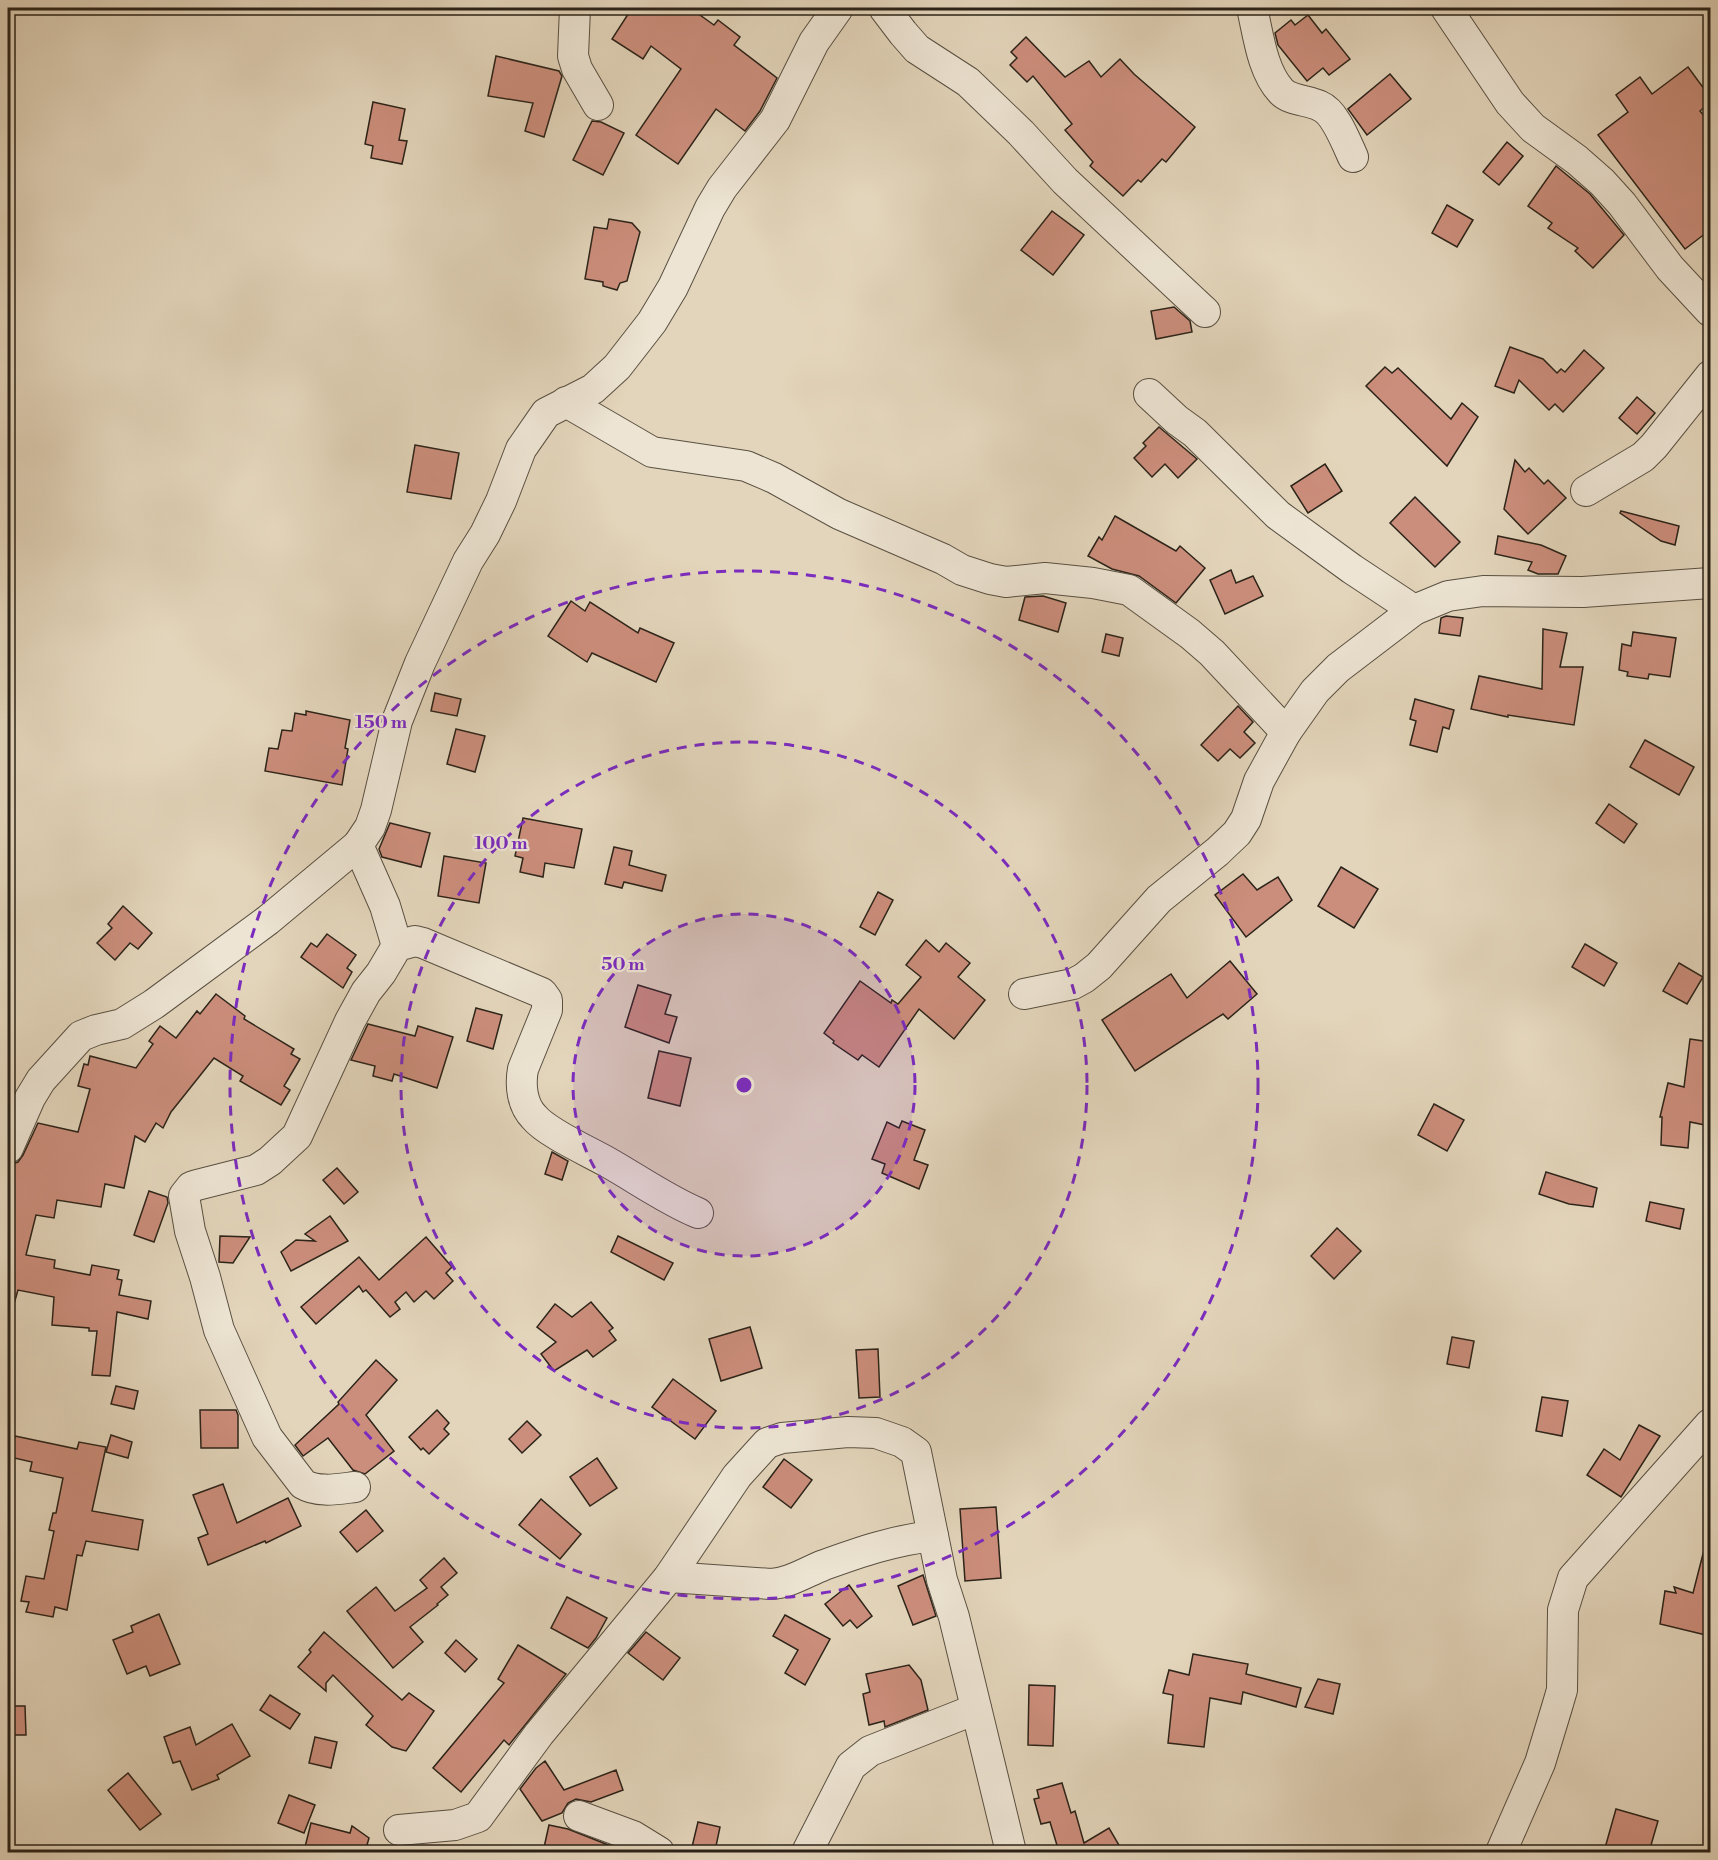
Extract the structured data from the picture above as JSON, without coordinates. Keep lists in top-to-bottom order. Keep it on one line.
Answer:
{"rings":["150 m","100 m","50 m"]}
